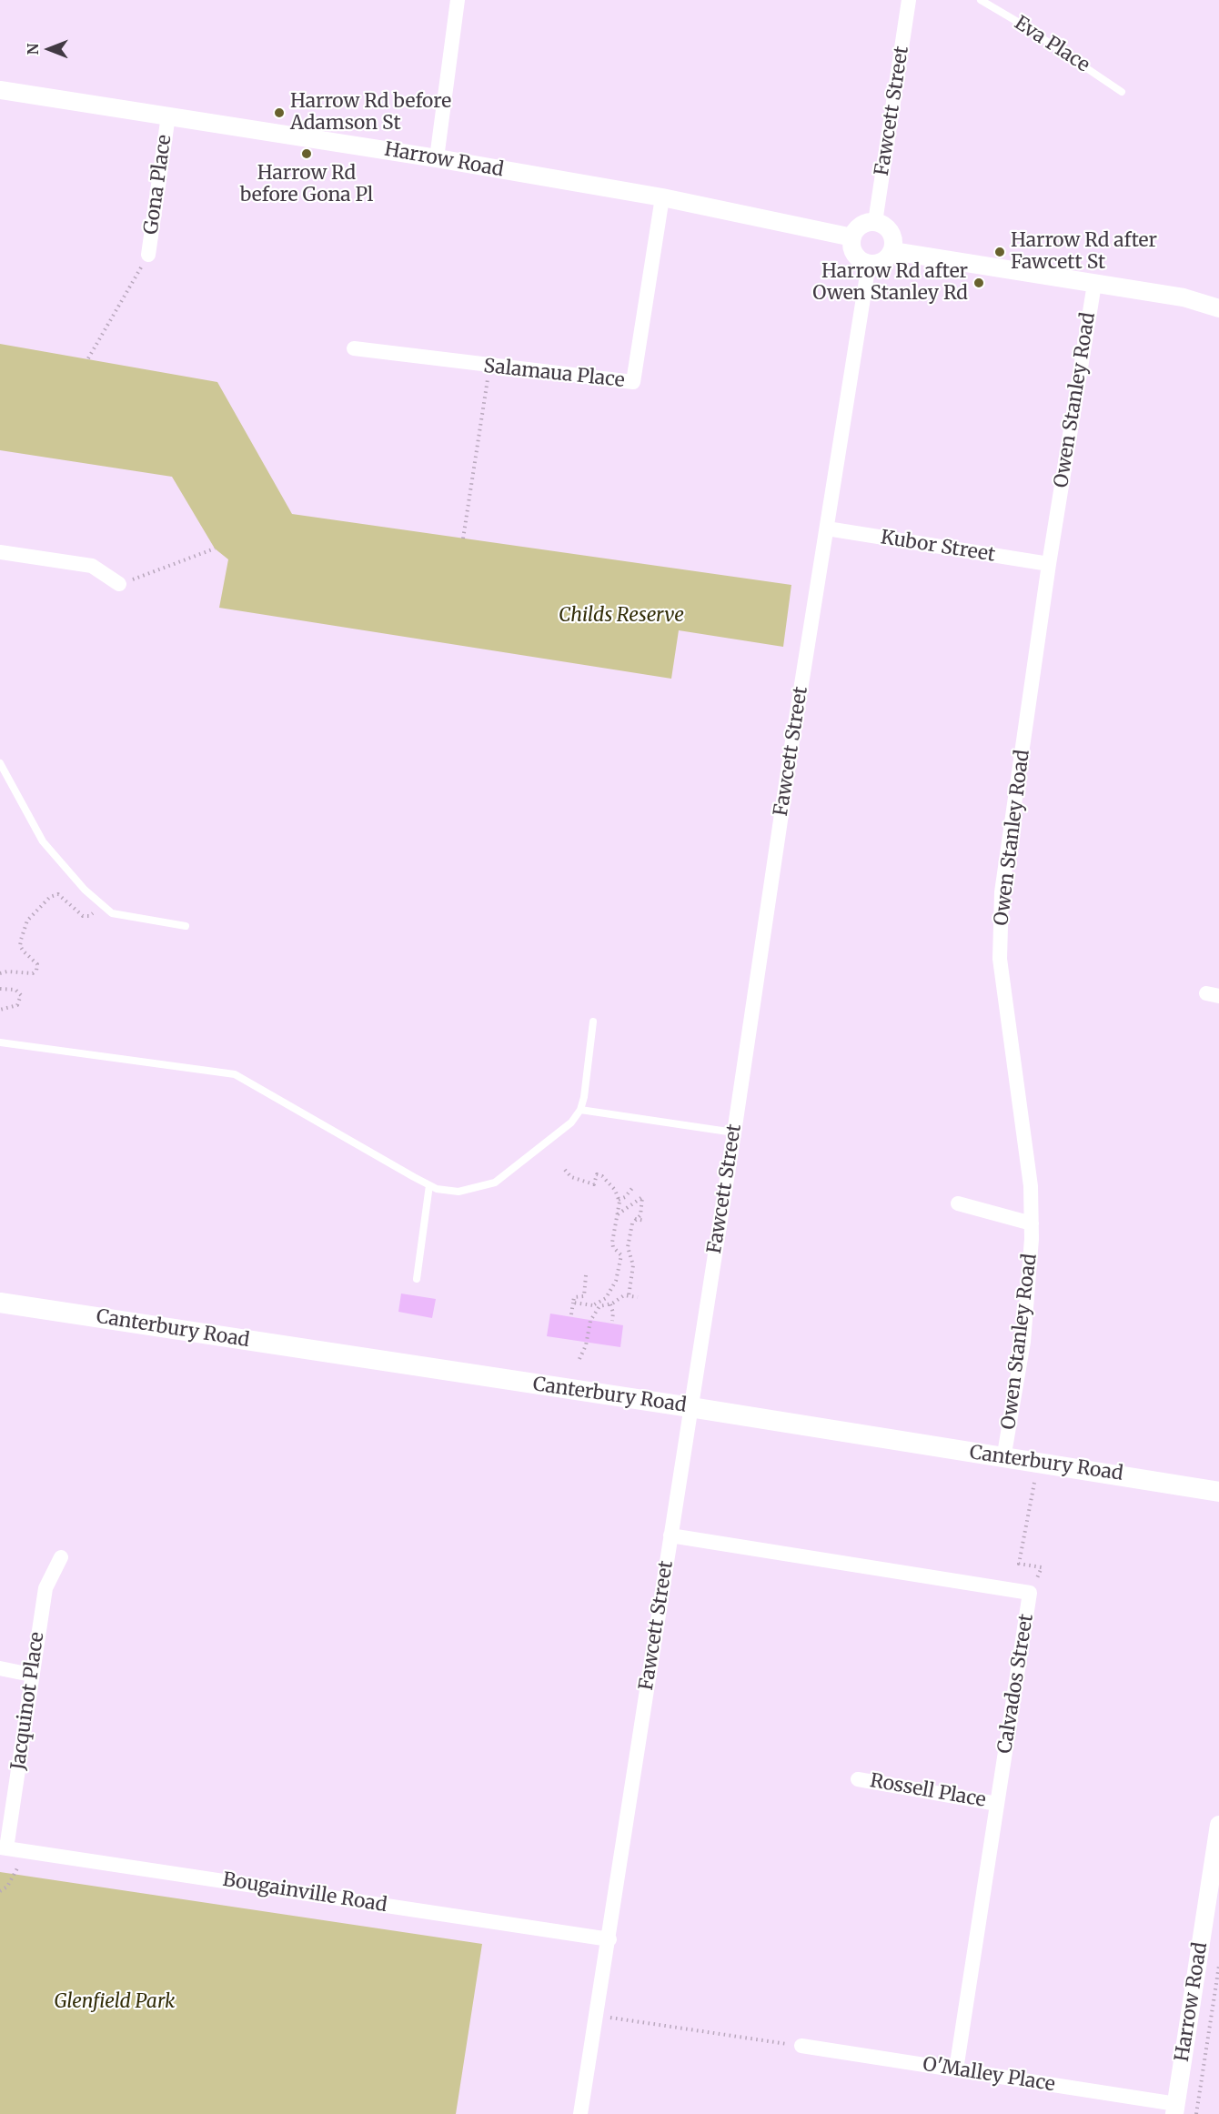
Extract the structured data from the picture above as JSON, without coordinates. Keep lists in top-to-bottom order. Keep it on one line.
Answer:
{"streets":{"main road":["Canterbury Road"],"street":["Fawcett Street","Harrow Road","Gona Place","Salamaua Place","Owen Stanley Road","Kubor Street","Calvados Street","Jacquinot Place","Rossell Place","Bougainville Road","O'Malley Place"],"lane":["Eva Place"]},"crossings":[["Fawcett Street","Harrow Road"],["Fawcett Street","Kubor Street"],["Fawcett Street","Canterbury Road"],["Fawcett Street","Calvados Street"],["Fawcett Street","Bougainville Road"],["Harrow Road","Gona Place"],["Harrow Road","Salamaua Place"],["Harrow Road","O'Malley Place"],["Owen Stanley Road","Kubor Street"],["Owen Stanley Road","Canterbury Road"],["Calvados Street","Rossell Place"],["Calvados Street","O'Malley Place"],["Jacquinot Place","Bougainville Road"]],"parks":["Childs Reserve","Glenfield Park"],"places":["Harrow Rd before Adamson St","Harrow Rd before Gona Pl","Harrow Rd after Fawcett St","Harrow Rd after Owen Stanley Rd"],"north":"left"}
